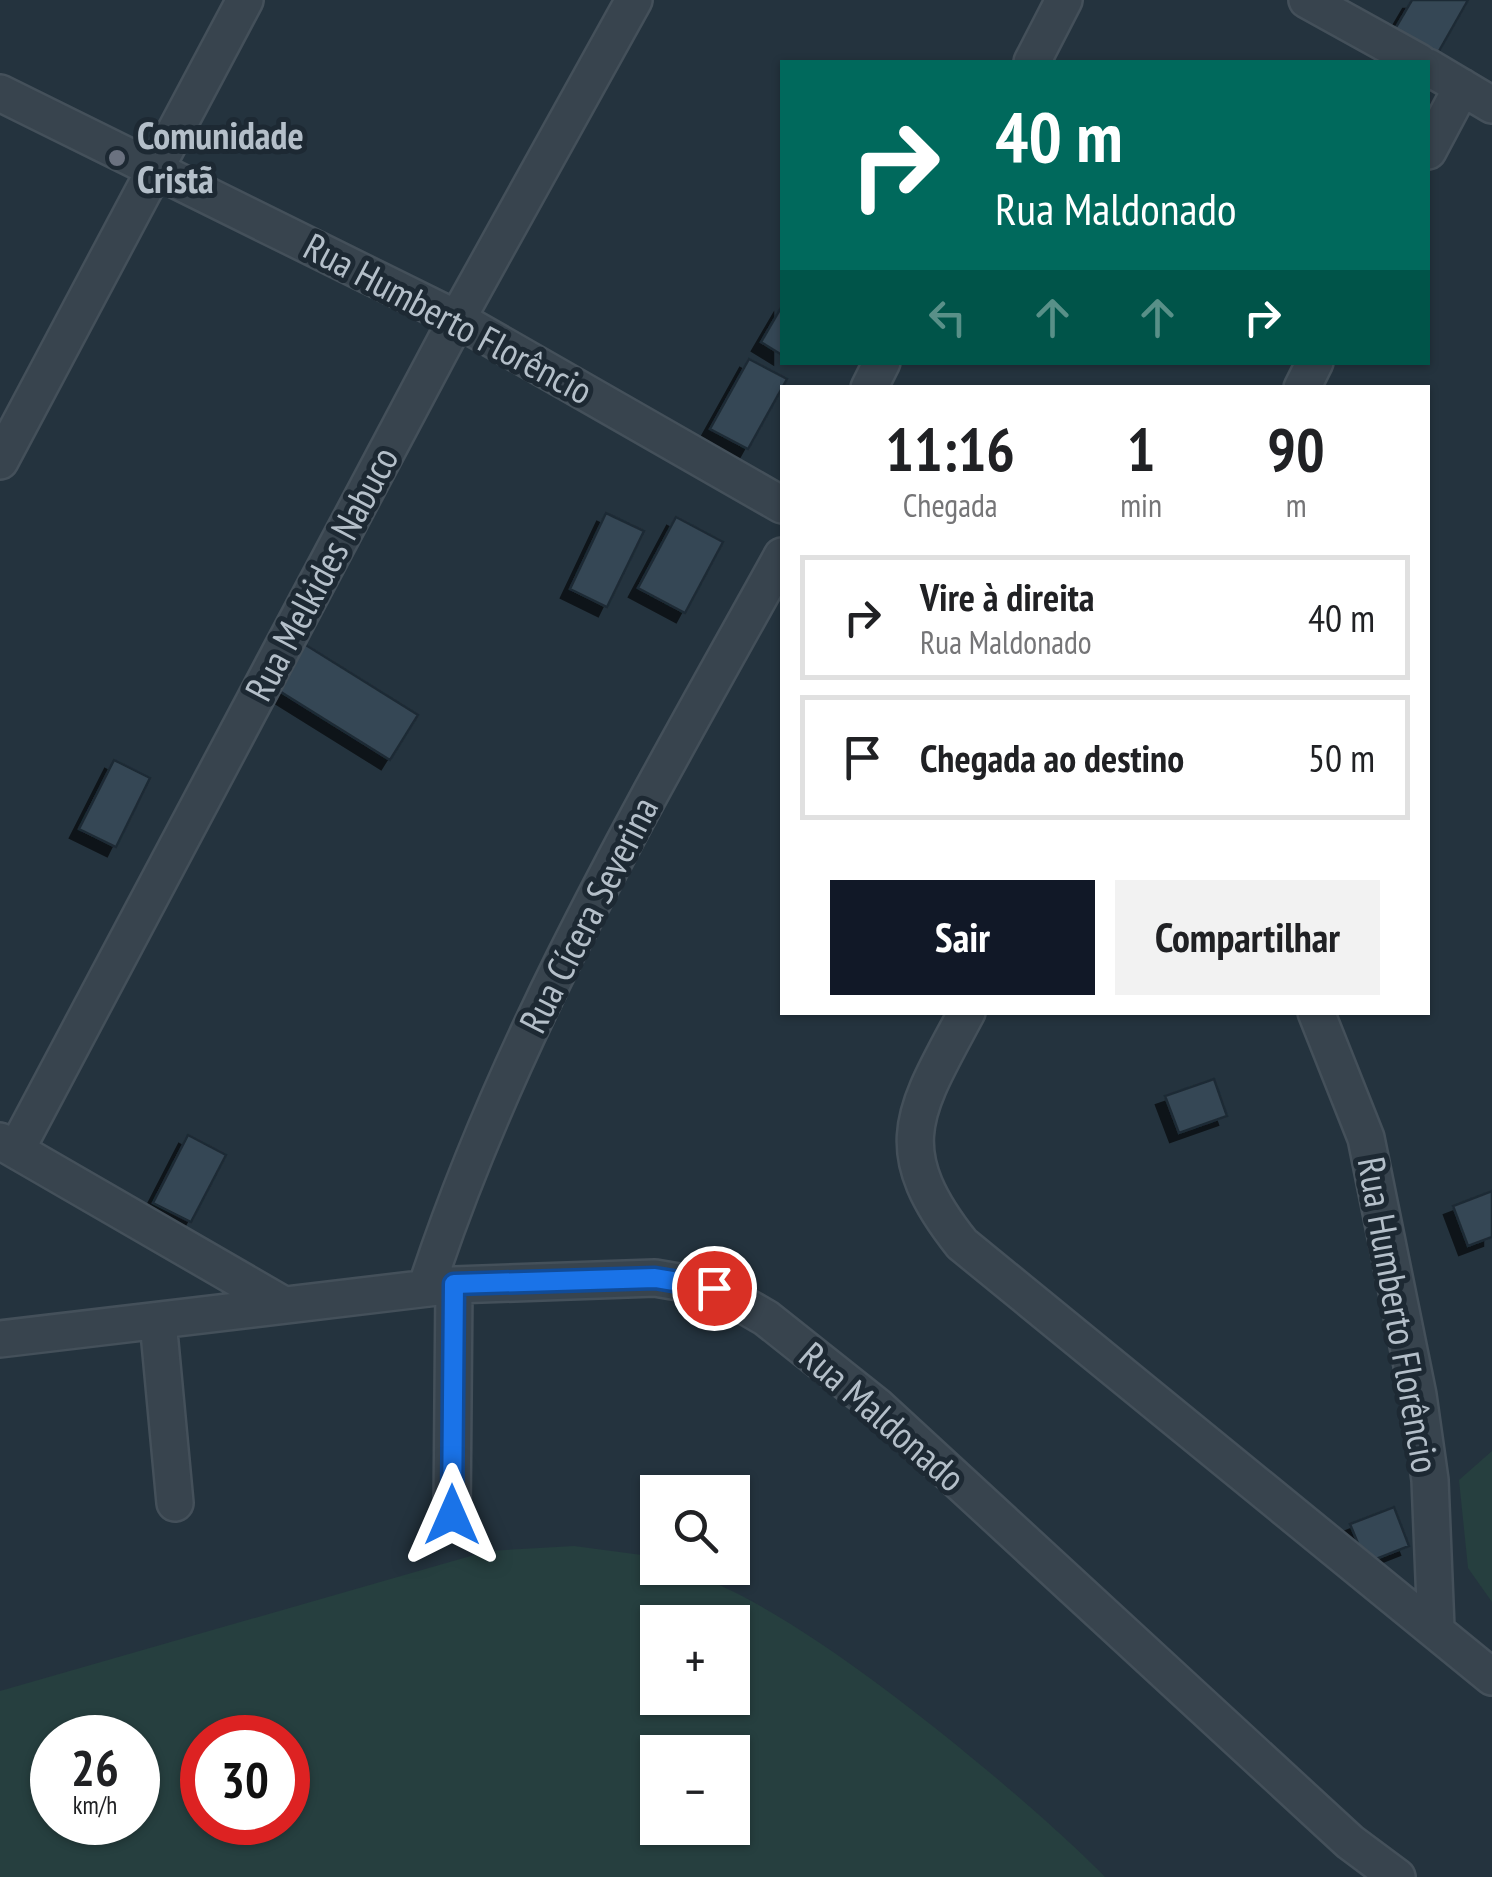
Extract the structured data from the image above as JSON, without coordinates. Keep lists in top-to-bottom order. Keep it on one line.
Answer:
{"streets":{"street":["Rua Humberto Florêncio","Rua Melkides Nabuco","Rua Cícera Severina","Rua Maldonado"]},"crossings":[["Rua Humberto Florêncio","Rua Melkides Nabuco"],["Rua Cícera Severina","Rua Maldonado"]],"places":["Comunidade Cristã"],"page":{"turn":["40 m","Rua Maldonado"],"eta":["11:16","Chegada","1","min","90","m"],"list":[{"name":"Vire à direita","note":"Rua Maldonado","value":"40 m"},{"name":"Chegada ao destino","value":"50 m"}],"buttons":["Sair","Compartilhar"],"map_buttons":["+","−"],"speed":"26 km/h","limit":"30"}}
